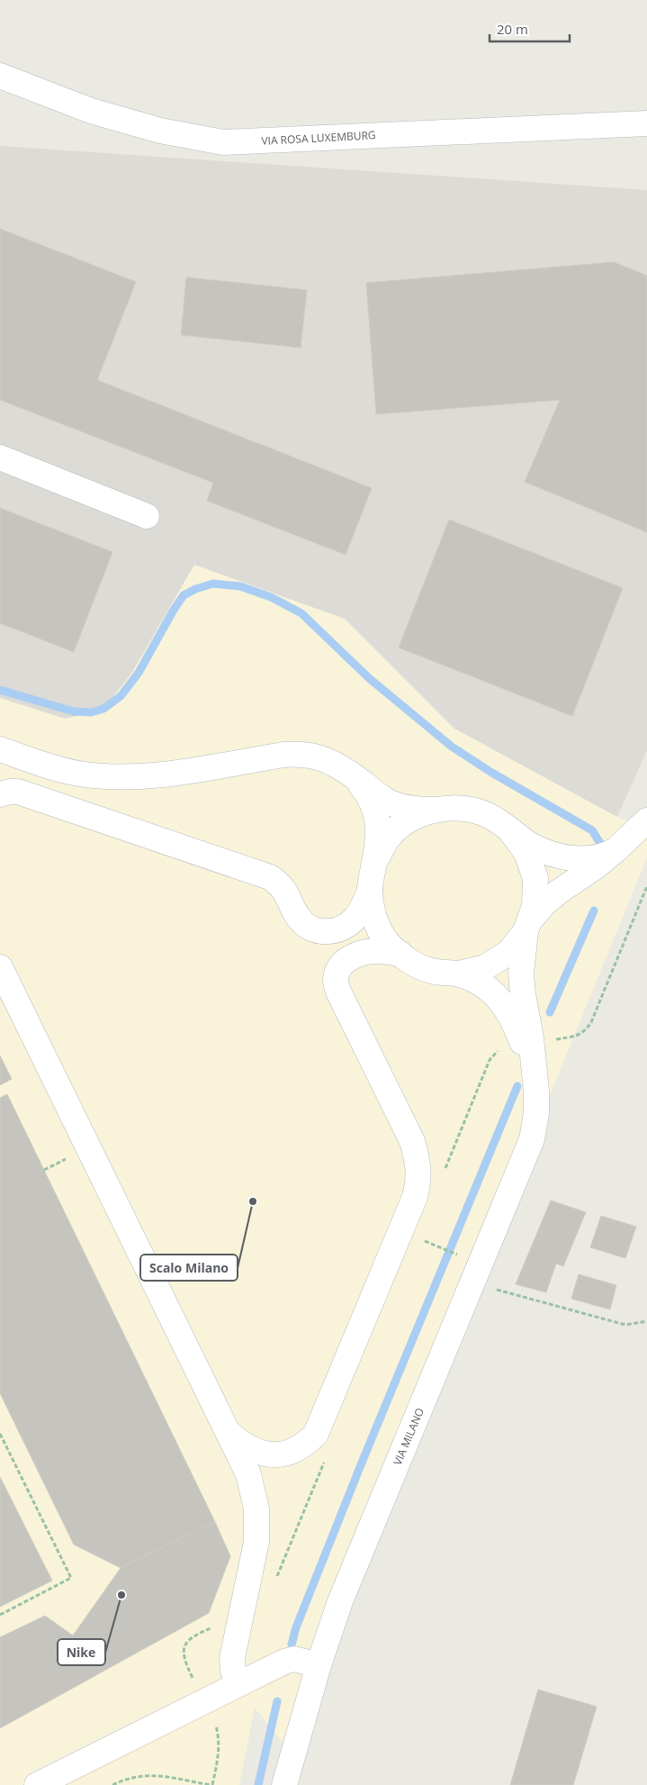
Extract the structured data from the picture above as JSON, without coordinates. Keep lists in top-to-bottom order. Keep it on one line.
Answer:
{"streets":{"street":["VIA ROSA LUXEMBURG","VIA MILANO"]},"places":["Scalo Milano","Nike"],"scale_bar":"20 m"}
